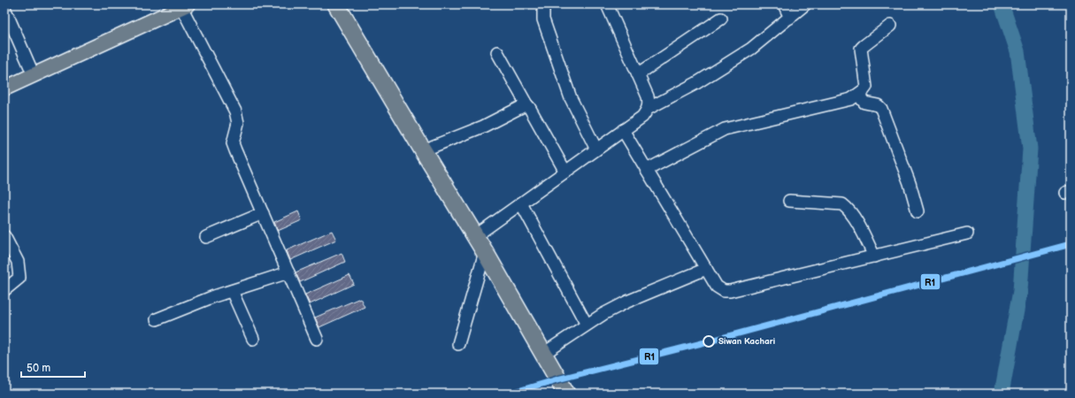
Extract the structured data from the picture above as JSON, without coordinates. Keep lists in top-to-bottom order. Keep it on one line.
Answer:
{"places":["Siwan Kachari"],"lines":["transit line R1"],"scale_bar":"50 m"}
